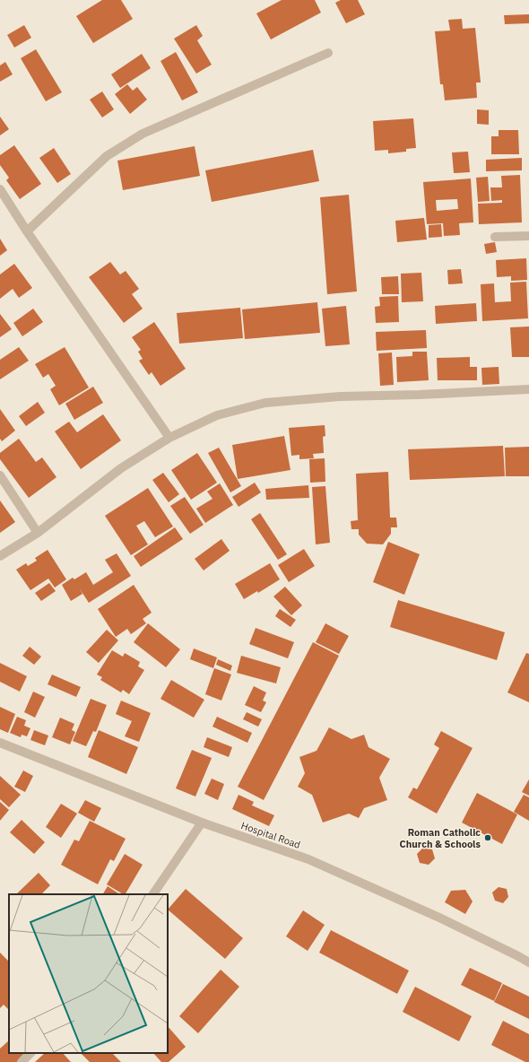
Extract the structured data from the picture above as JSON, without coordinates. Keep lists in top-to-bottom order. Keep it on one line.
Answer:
{"streets":{"street":["Hospital Road"]},"places":["Roman Catholic Church & Schools"]}
